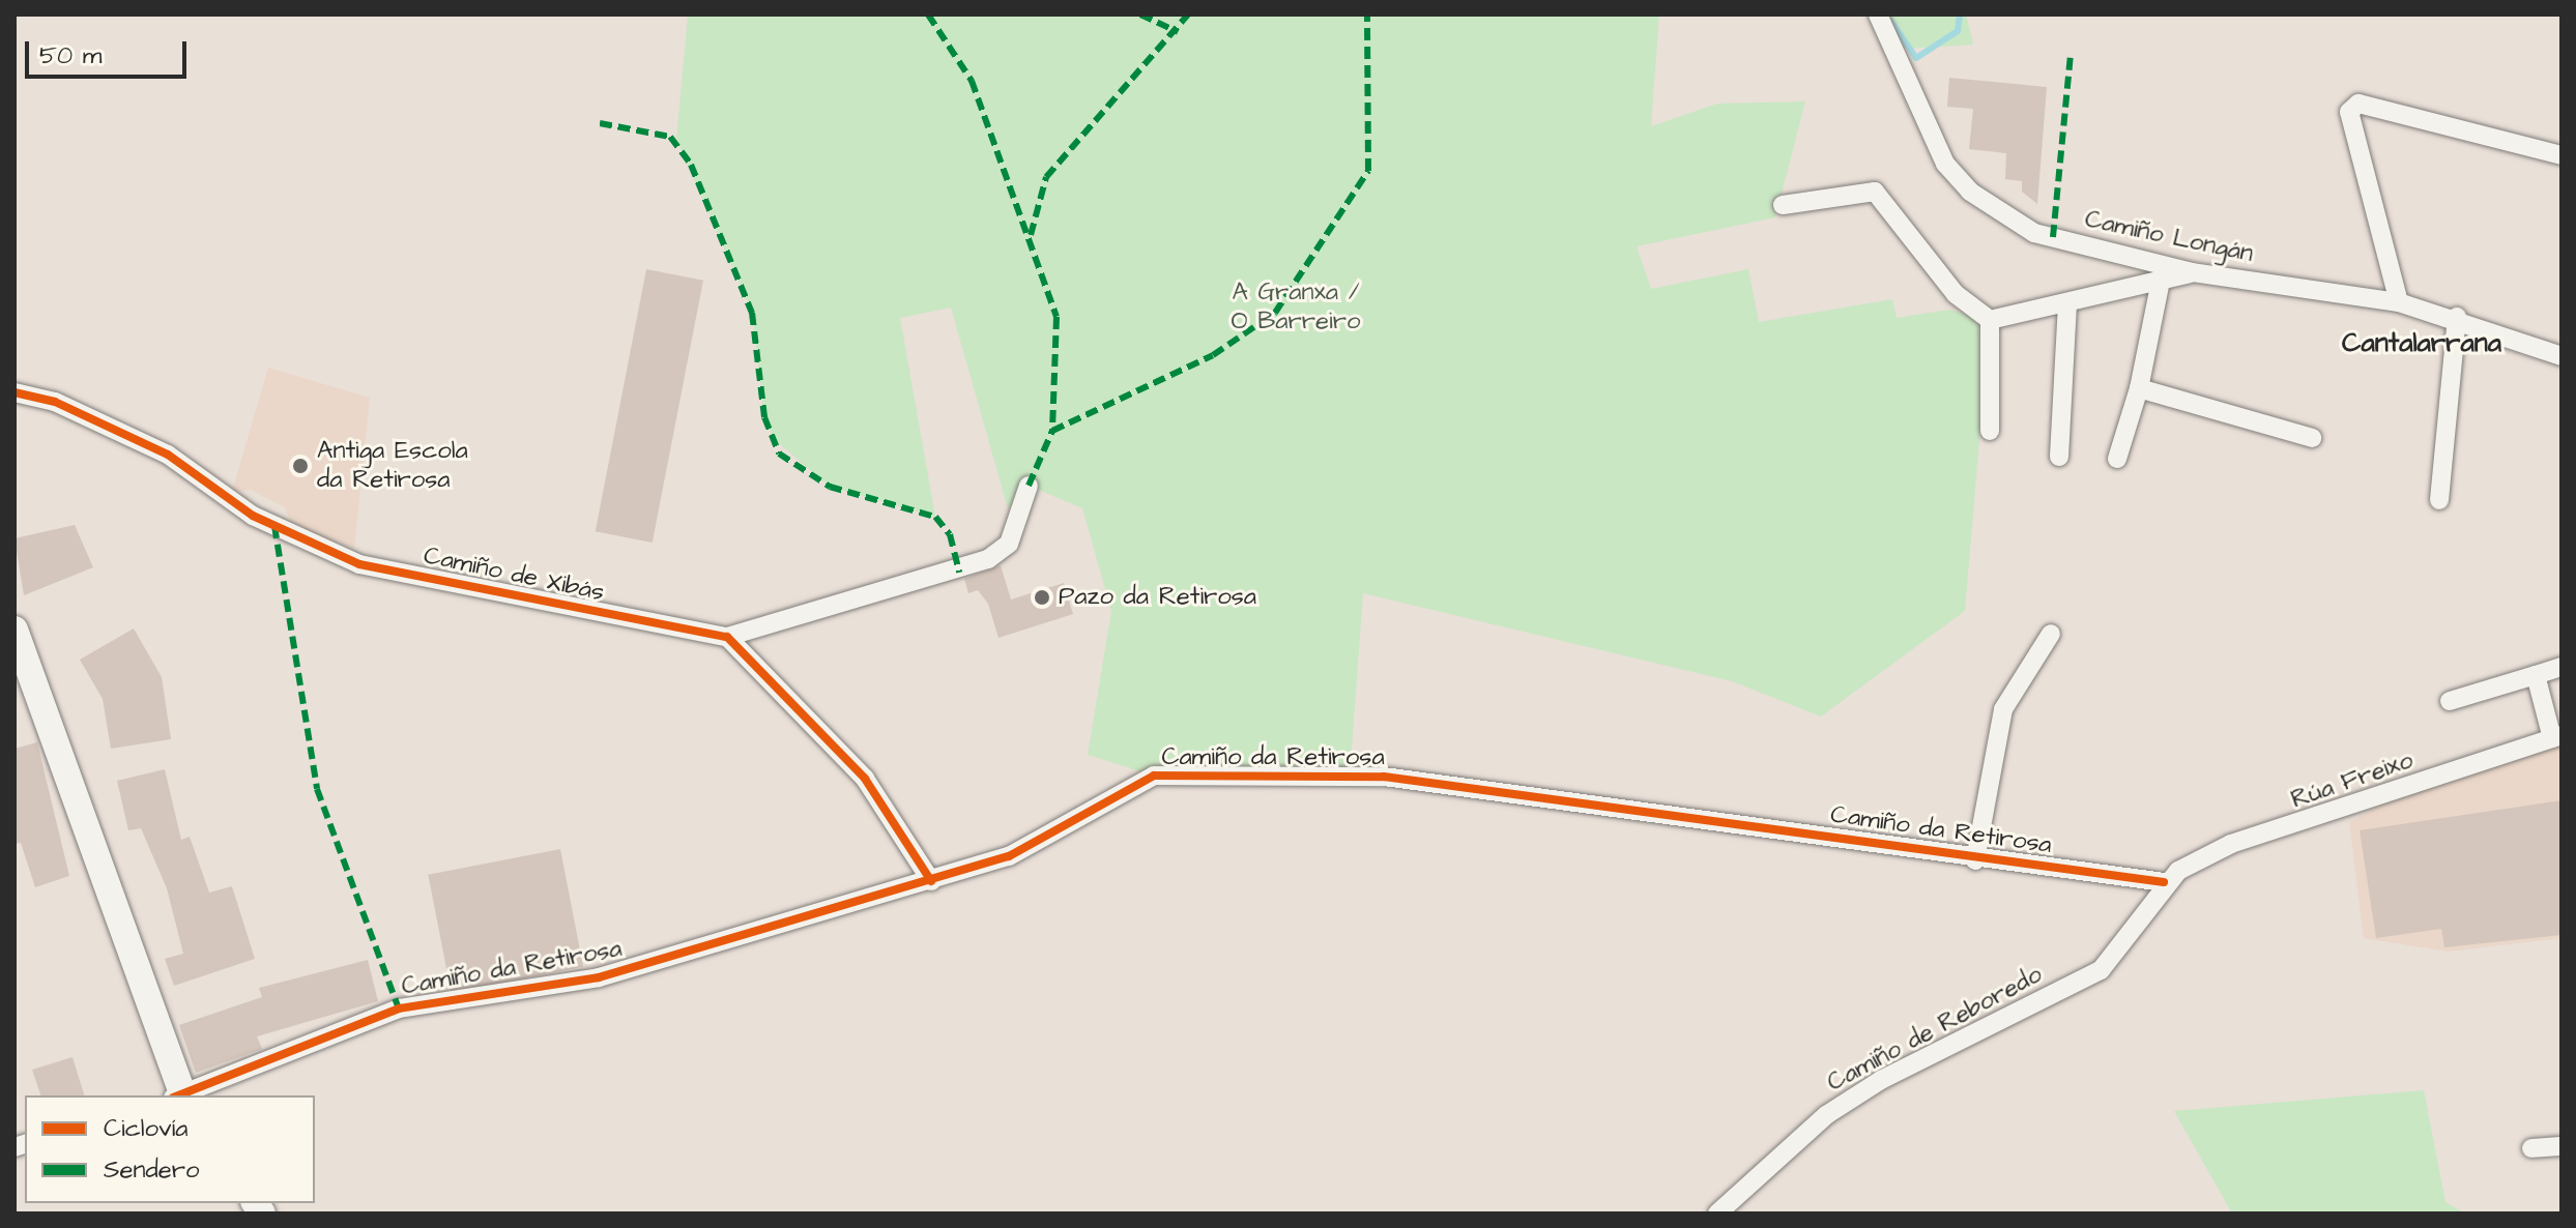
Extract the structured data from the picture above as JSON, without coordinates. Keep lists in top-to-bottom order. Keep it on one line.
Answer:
{"streets":{"street":["Camiño Longán","Camiño de Xibás","Camiño da Retirosa","Rúa Freixo","Camiño de Reboredo"]},"crossings":[["Camiño da Retirosa","Rúa Freixo"],["Camiño da Retirosa","Camiño de Reboredo"],["Rúa Freixo","Camiño de Reboredo"]],"districts":["Cantalarrana"],"parks":["A Granxa / O Barreiro"],"places":["Antiga Escola da Retirosa","Pazo da Retirosa"],"legend":["Ciclovía","Sendero"],"scale_bar":"50 m"}
